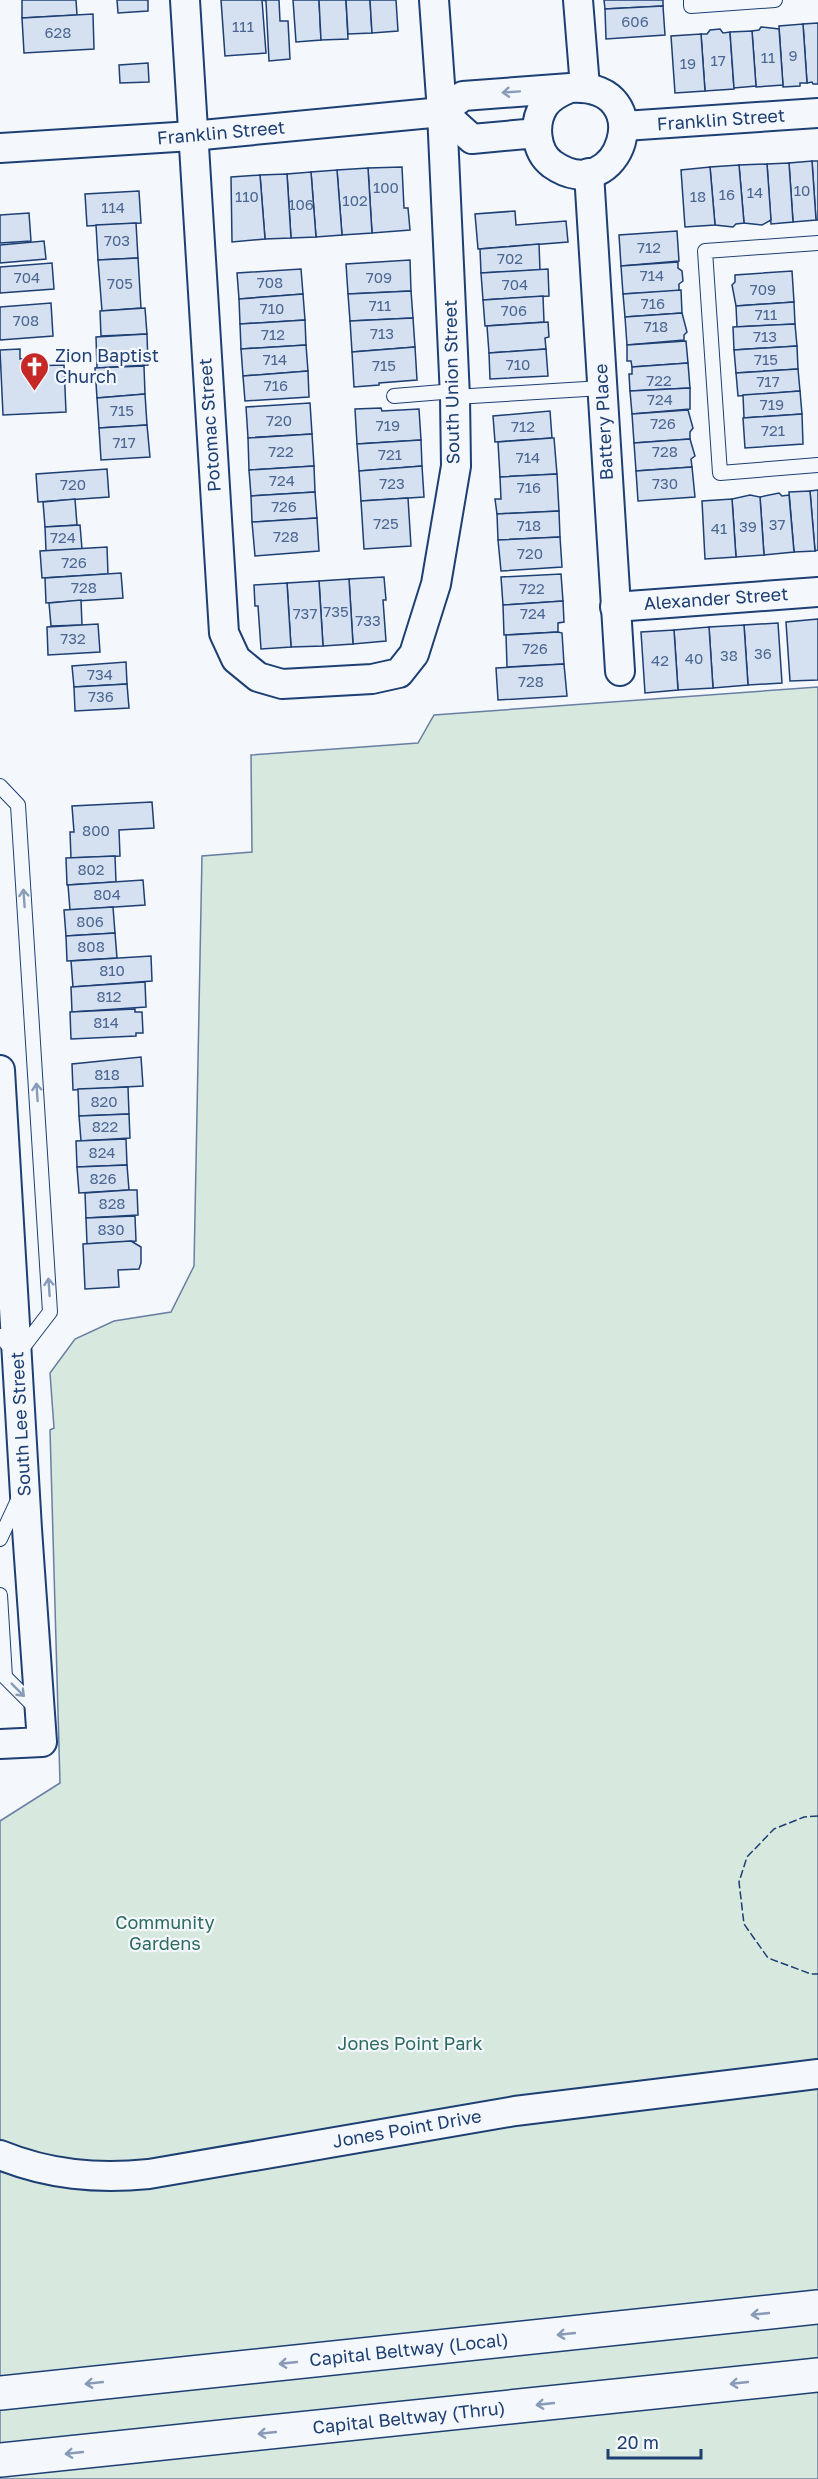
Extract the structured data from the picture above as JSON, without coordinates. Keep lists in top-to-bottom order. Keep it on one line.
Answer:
{"streets":{"highway":["Capital Beltway (Local)","Capital Beltway (Thru)"],"street":["Franklin Street","South Union Street","Battery Place","Potomac Street","Alexander Street","South Lee Street","Jones Point Drive"]},"crossings":[["Franklin Street","South Union Street"],["Franklin Street","Battery Place"],["Franklin Street","Potomac Street"],["South Union Street","Potomac Street"],["Battery Place","Alexander Street"]],"one_way":["Capital Beltway (Local)","Capital Beltway (Thru)"],"parks":["Community Gardens","Jones Point Park"],"places":{"church":["Zion Baptist Church"]},"house_numbers":["606","111","628","9","11","17","19","100","10","14","16","110","18","102","106","114","703","712","702","714","704","709","708","705","704","709","716","711","710","706","711","708","718","713","712","713","714","715","710","715","722","717","716","724","719","715","720","726","719","712","721","717","722","728","721","714","724","723","730","720","716","726","725","37","718","39","41","728","724","720","726","728","722","735","737","724","733","732","726","36","38","40","42","734","728","736","800","802","804","806","808","810","812","814","818","820","822","824","826","828","830"],"scale_bar":"20 m"}
